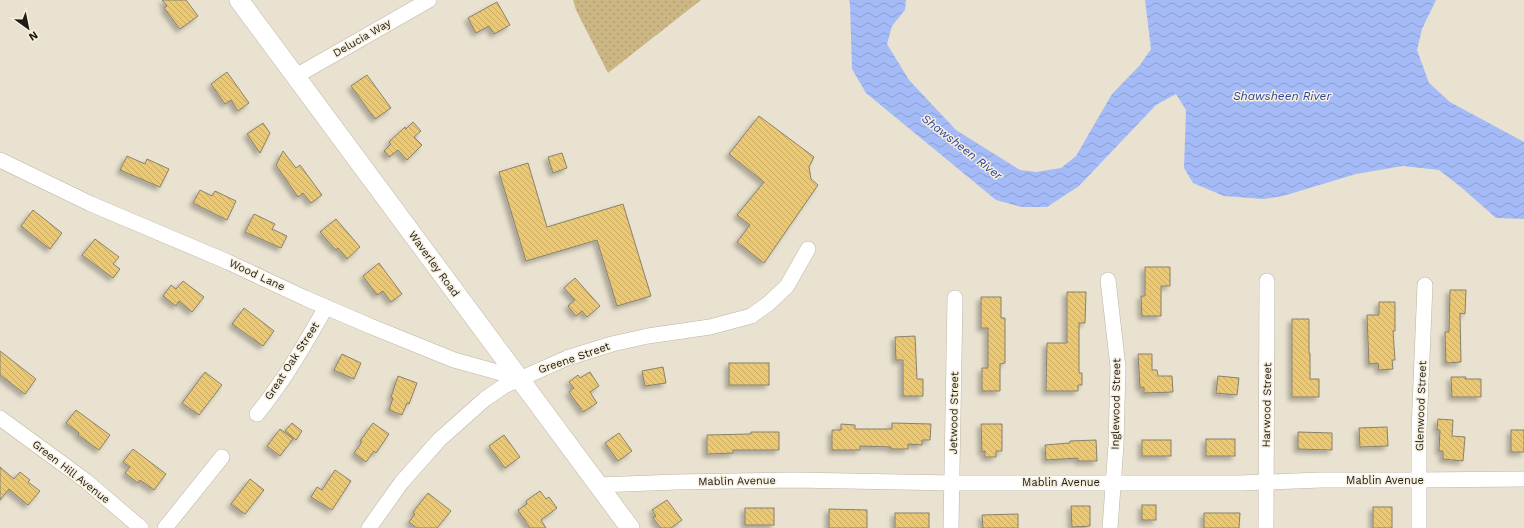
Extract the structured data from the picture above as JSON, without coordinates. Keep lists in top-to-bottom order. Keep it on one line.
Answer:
{"streets":{"main road":["Waverley Road"],"street":["Delucia Way","Wood Lane","Greene Street","Great Oak Street","Inglewood Street","Harwood Street","Glenwood Street","Jetwood Street","Green Hill Avenue","Mablin Avenue"]},"crossings":[["Delucia Way","Waverley Road"],["Waverley Road","Wood Lane"],["Waverley Road","Greene Street"],["Waverley Road","Mablin Avenue"],["Wood Lane","Greene Street"],["Wood Lane","Great Oak Street"],["Inglewood Street","Mablin Avenue"],["Harwood Street","Mablin Avenue"],["Glenwood Street","Mablin Avenue"],["Jetwood Street","Mablin Avenue"]],"water":["Shawsheen River"],"north":"bottom right"}
